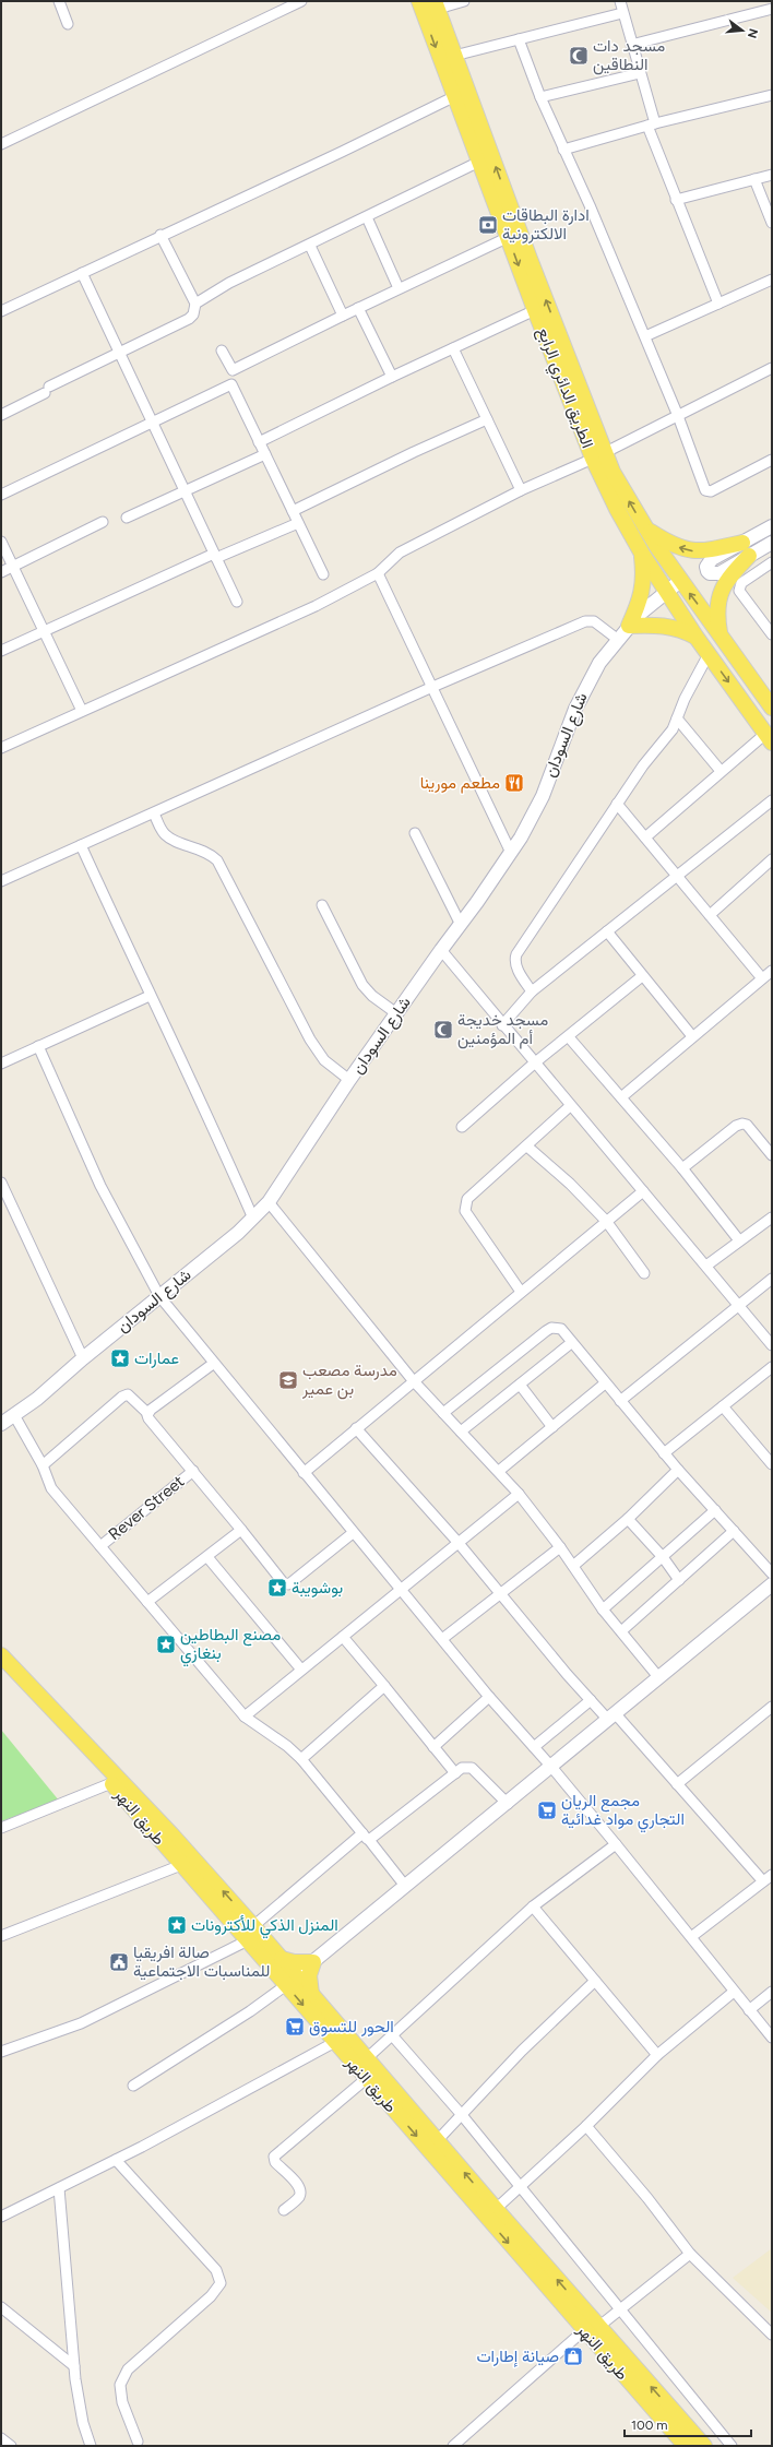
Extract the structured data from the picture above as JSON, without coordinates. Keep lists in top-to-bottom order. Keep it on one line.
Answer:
{"streets":{"main road":["الطريق الدائري الرابع","شارع السودان","طريق النهر"],"street":["Rever Street"]},"crossings":[["الطريق الدائري الرابع","شارع السودان"]],"places":{"mosque":["مسجد دات النطاقين","مسجد خديجة أم المؤمنين"],"bank":["ادارة البطاقات الالكترونية"],"restaurant":["مطعم مورينا"],"place":["عمارات","بوشويبة","مصنع البطاطين بنغازي","المنزل الذكي للأكترونات"],"school or university":["مدرسة مصعب بن عمير"],"supermarket":["مجمع الريان التجاري مواد غدائية","الحور للتسوق"],"public building":["صالة افريقيا للمناسبات الاجتماعية"],"shop":["صيانة إطارات"]},"scale_bar":"100 m","north":"right"}
